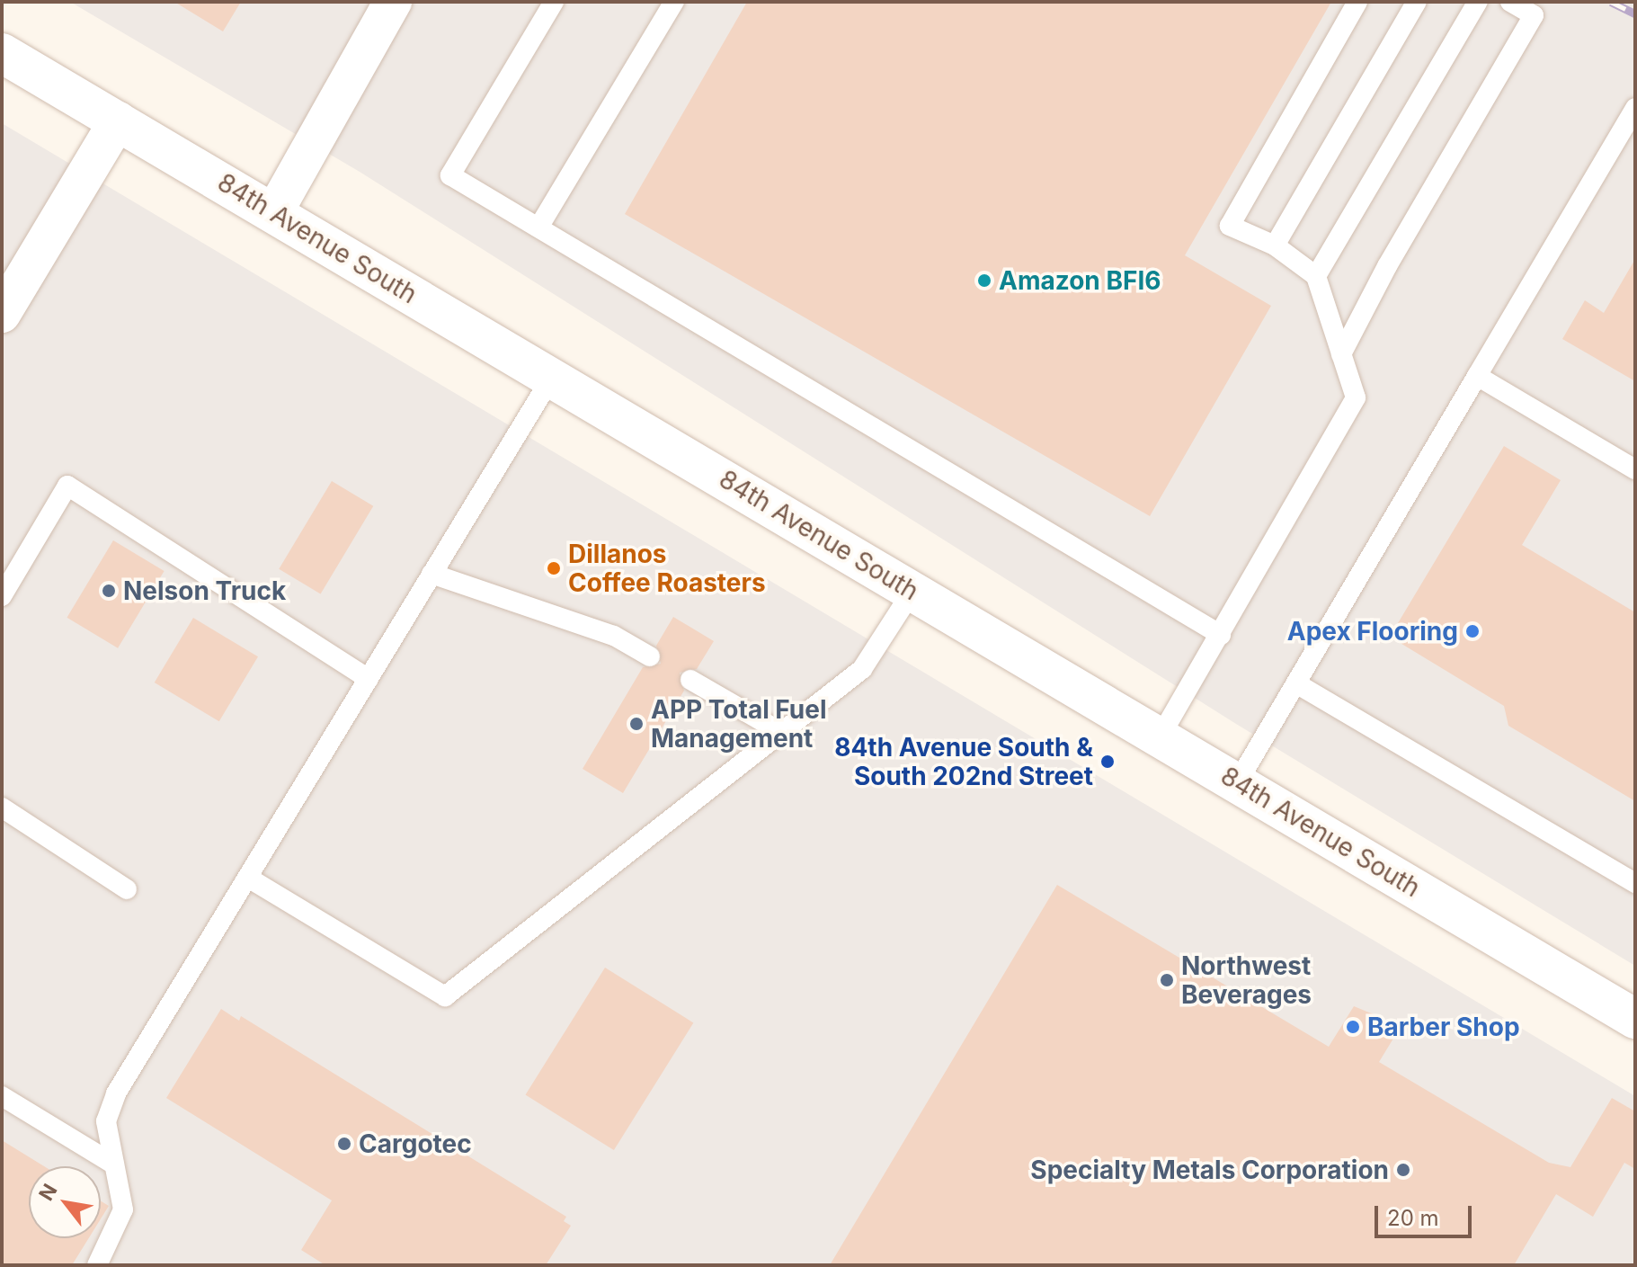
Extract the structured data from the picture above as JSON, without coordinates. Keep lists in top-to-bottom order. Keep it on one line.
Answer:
{"streets":{"main road":["84th Avenue South"]},"places":["Amazon BFI6","Dillanos Coffee Roasters","Nelson Truck","Apex Flooring","APP Total Fuel Management","84th Avenue South & South 202nd Street","Northwest Beverages","Barber Shop","Cargotec","Specialty Metals Corporation"],"scale_bar":"20 m","north":"top left"}
